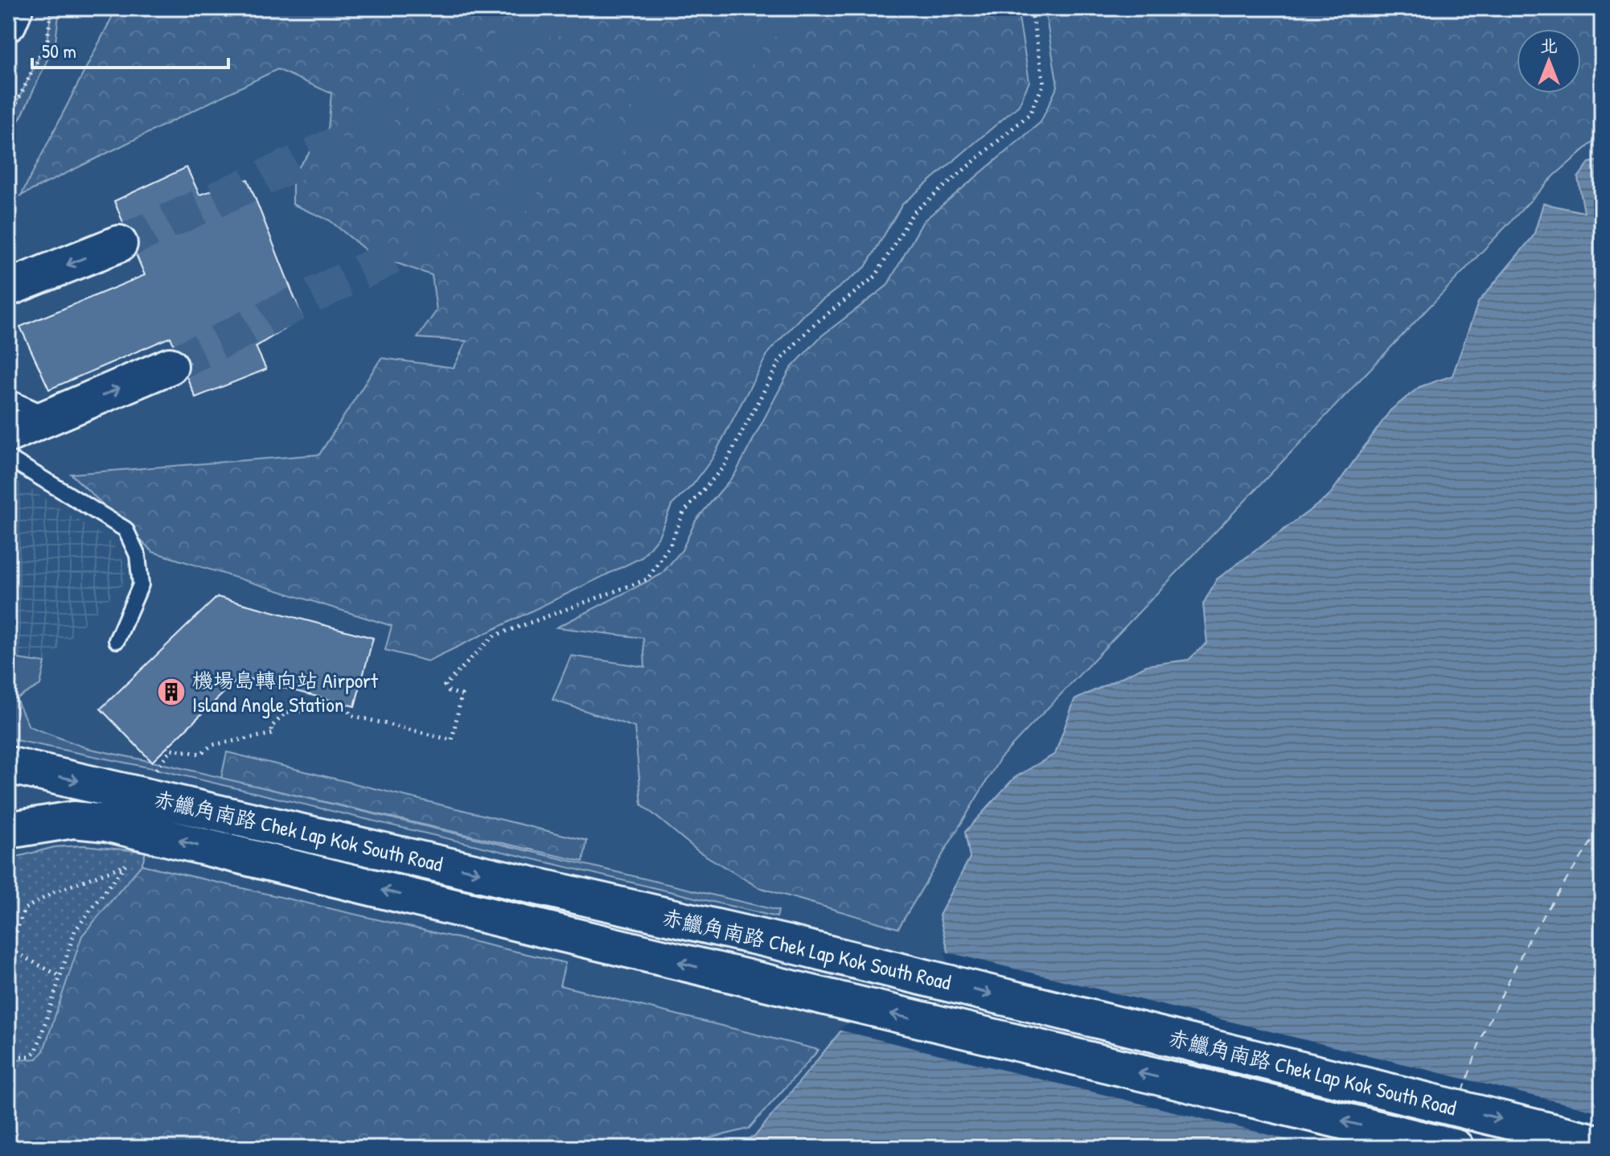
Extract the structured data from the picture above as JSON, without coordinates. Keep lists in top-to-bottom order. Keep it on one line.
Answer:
{"streets":{"main road":["赤鱲角南路 Chek Lap Kok South Road"]},"places":{"building":["機場島轉向站 Airport Island Angle Station"]},"scale_bar":"50 m","north":"top"}
